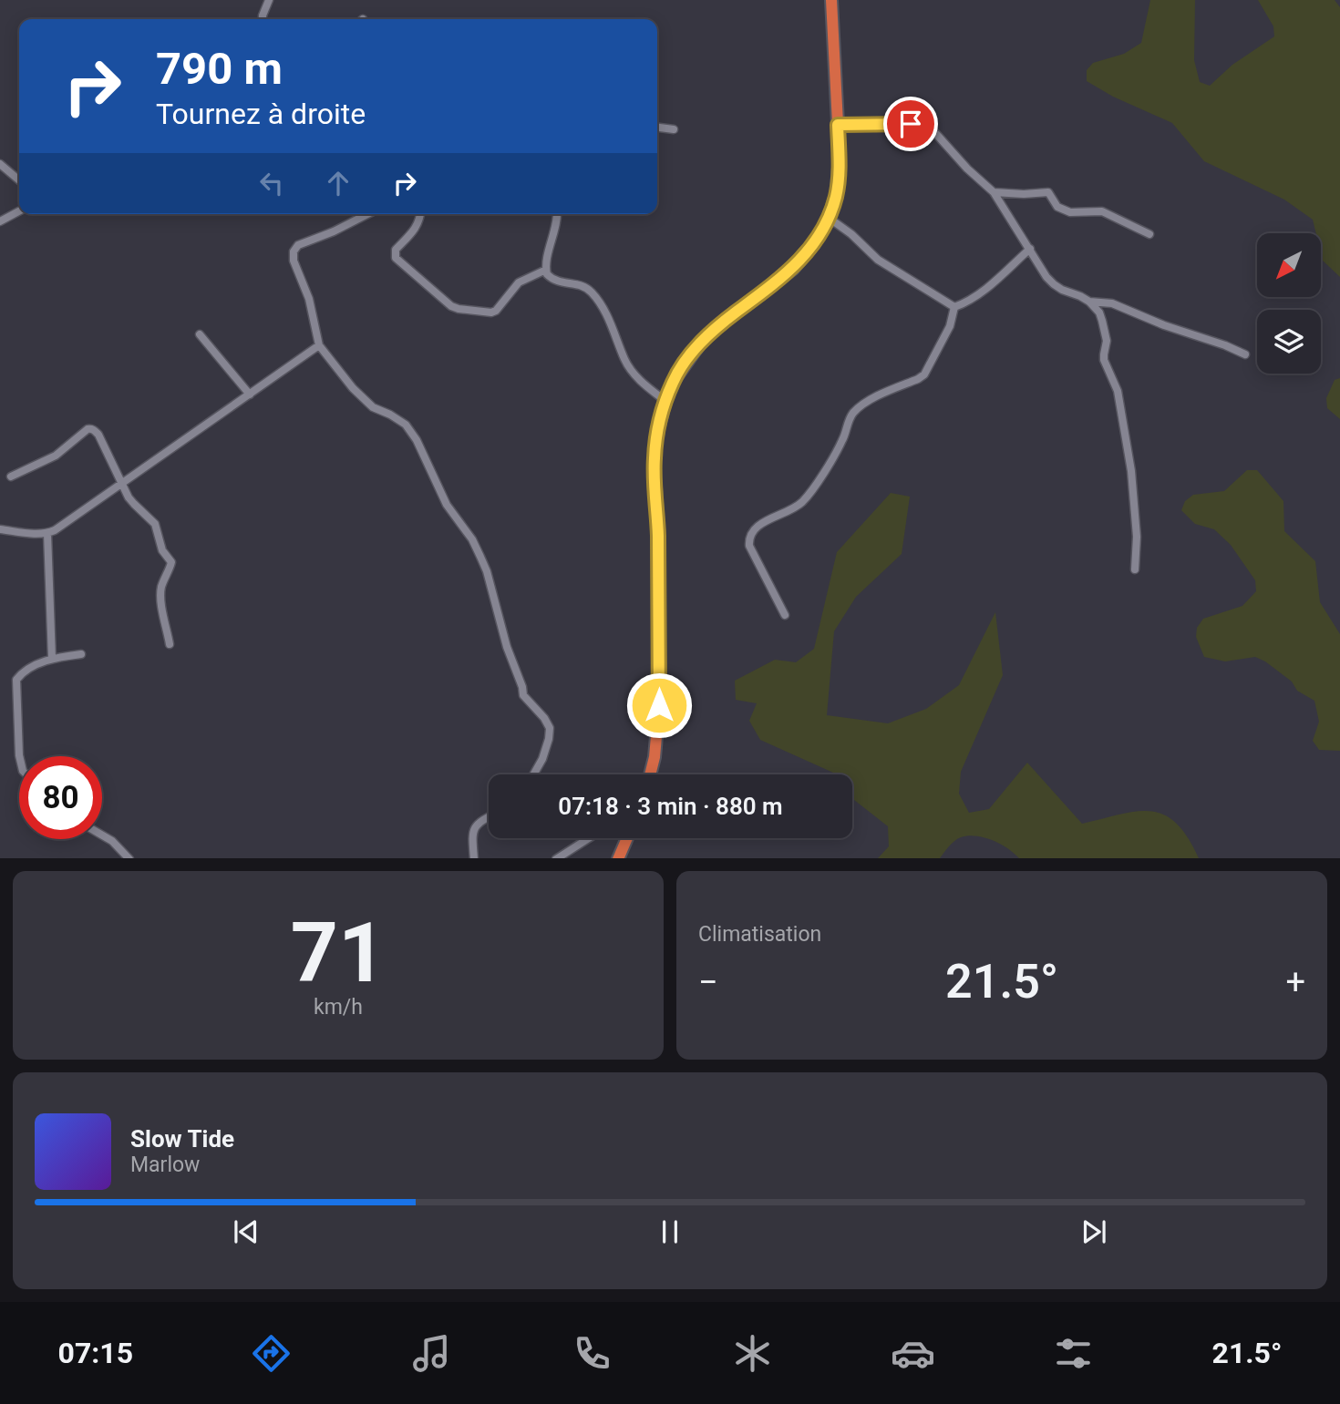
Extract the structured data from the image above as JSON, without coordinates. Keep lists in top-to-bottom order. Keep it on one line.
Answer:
{"north":"bottom left","page":{"turn":["790 m","Tournez à droite"],"limit":"80","trip":"07:18 · 3 min · 880 m","tile":[["71","km/h"],"Climatisation"],"heat":["−","21.5°","+"],"song":["Slow Tide","Marlow"],"tabs":["07:15","21.5°"]}}
